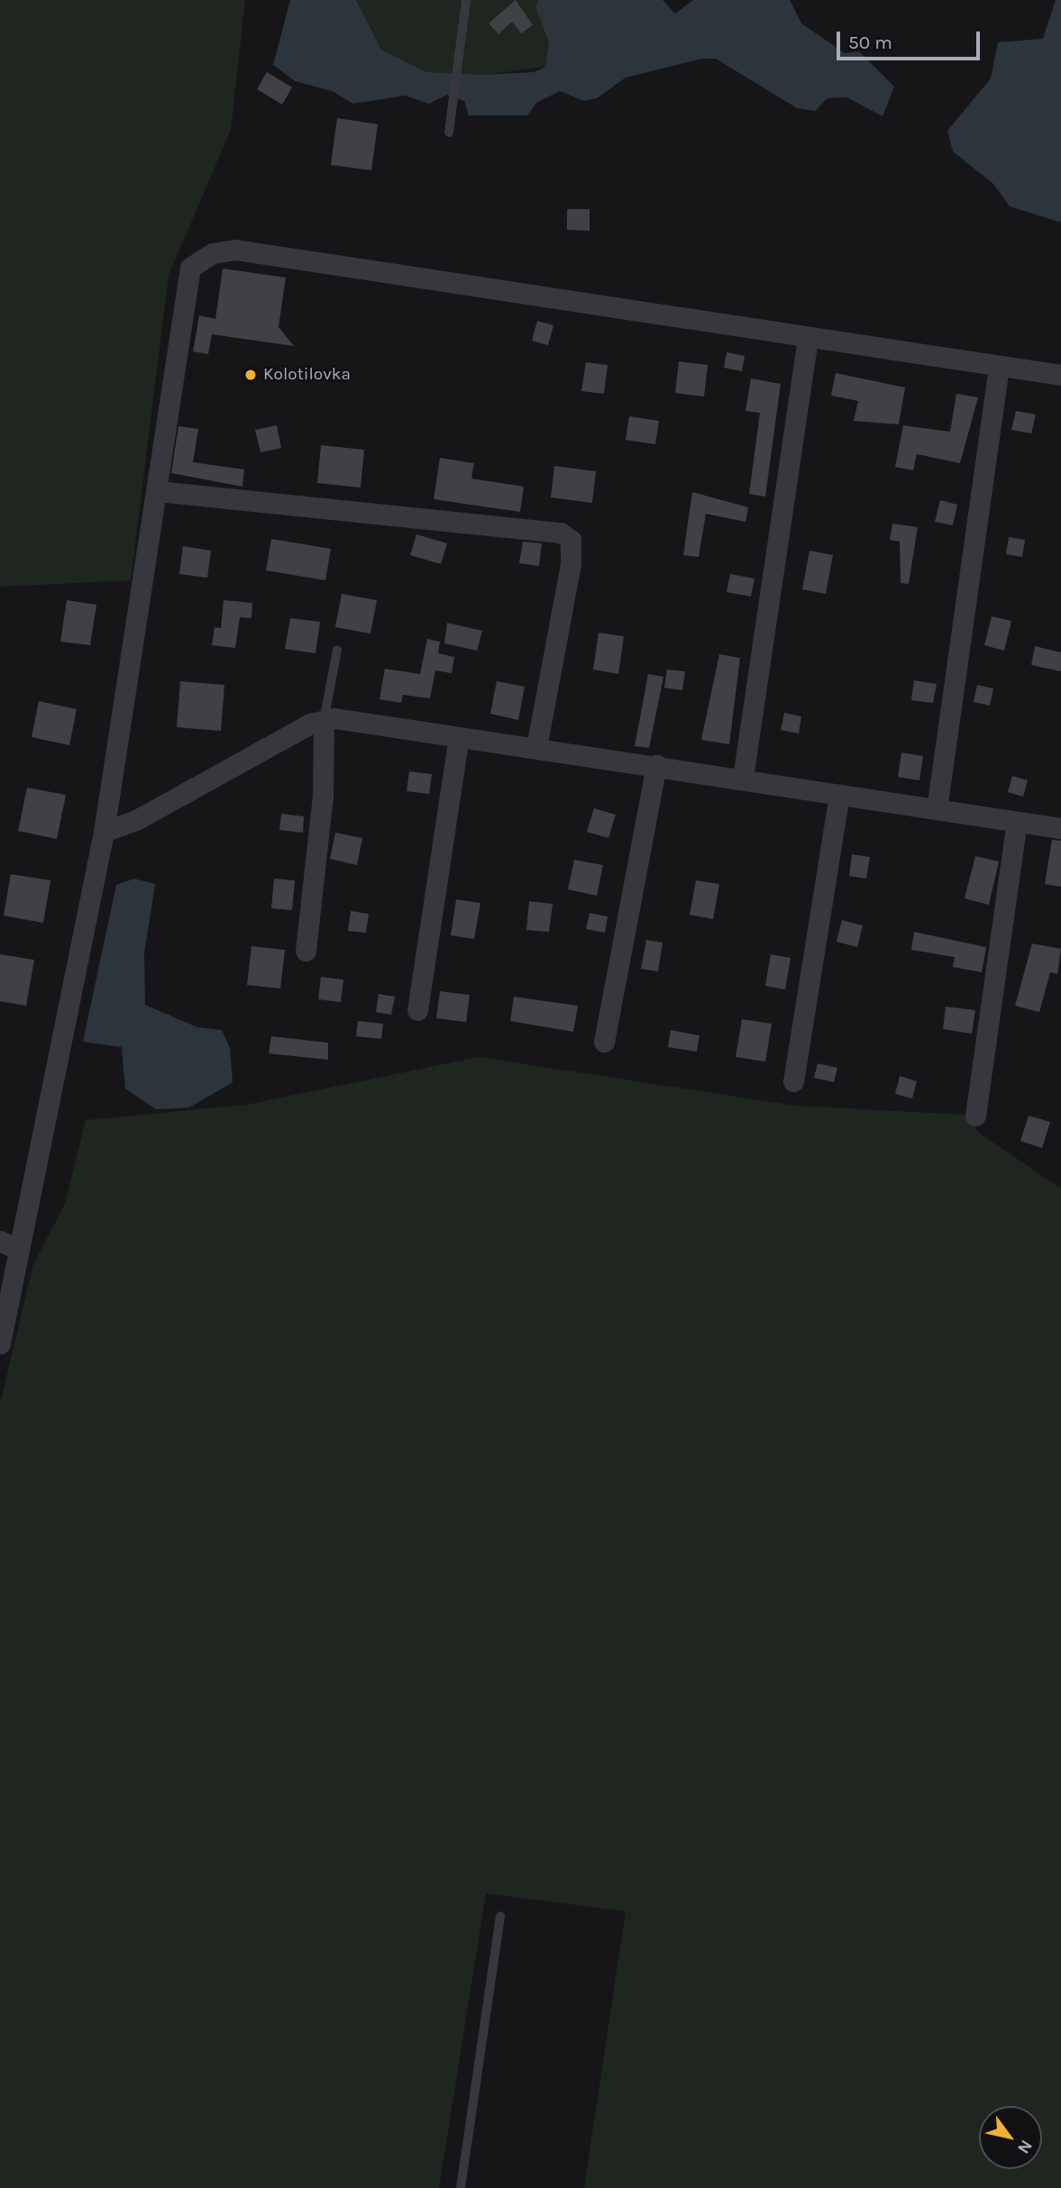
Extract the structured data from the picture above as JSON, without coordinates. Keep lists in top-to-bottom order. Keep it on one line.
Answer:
{"places":["Kolotilovka"],"scale_bar":"50 m","north":"bottom right"}
